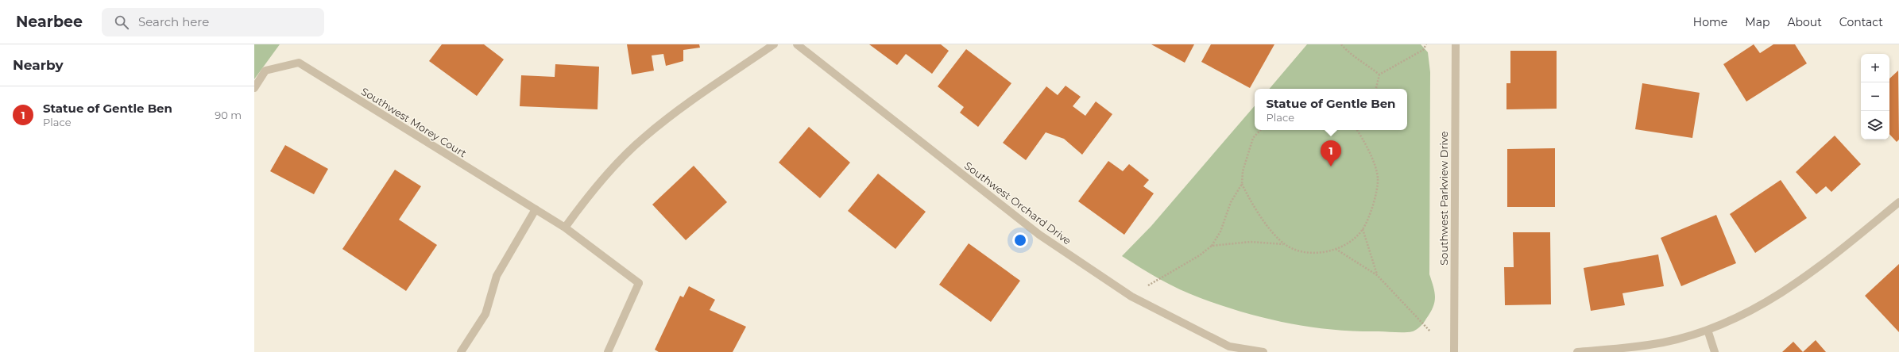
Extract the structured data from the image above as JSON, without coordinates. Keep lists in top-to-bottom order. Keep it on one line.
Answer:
{"streets":{"street":["Southwest Morey Court","Southwest Parkview Drive","Southwest Orchard Drive"]},"page":{"header":"Nearbee","search":"Search here","nav":["Home","Map","About","Contact"],"heading":"Nearby","map_buttons":["+","−"],"list":[{"mark":"1","name":"Statue of Gentle Ben","note":"Place","value":"90 m"}],"popup":["Statue of Gentle Ben","Place"],"pins":"1"}}
